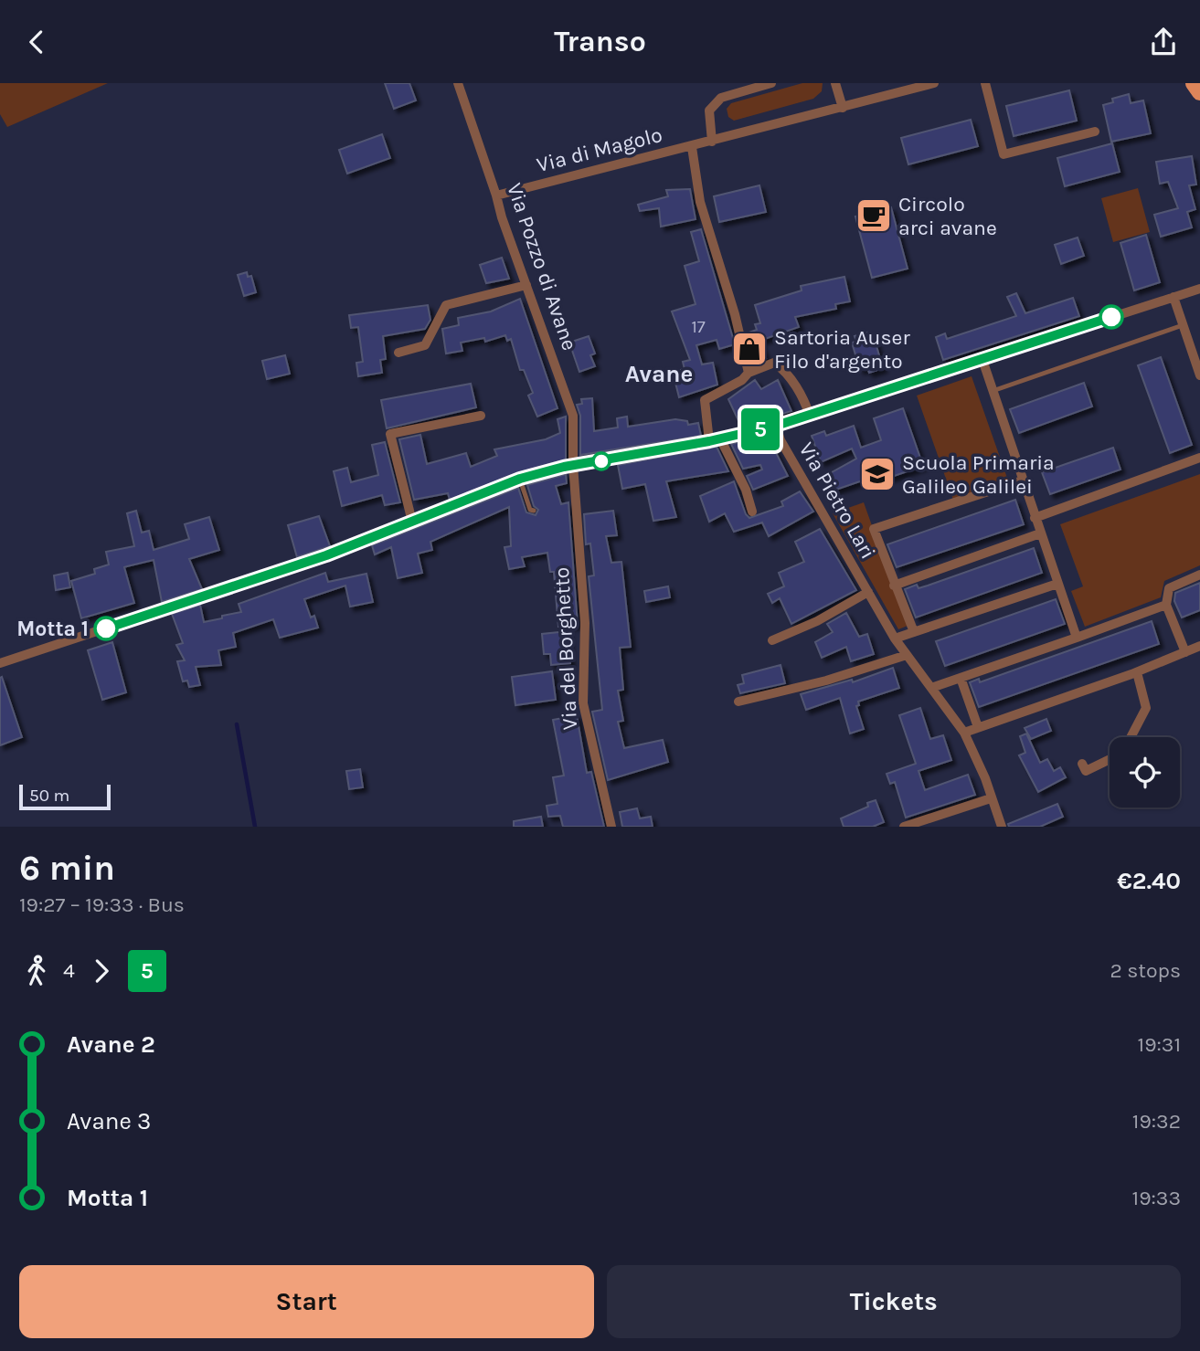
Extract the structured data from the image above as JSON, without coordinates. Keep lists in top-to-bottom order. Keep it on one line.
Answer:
{"streets":{"street":["Via di Magolo","Via Pozzo di Avane","Via Pietro Lari","Via del Borghetto"]},"crossings":[["Via di Magolo","Via Pozzo di Avane"],["Via Pozzo di Avane","Via del Borghetto"]],"districts":["Avane"],"places":{"cafe":["Circolo arci avane"],"shop":["Sartoria Auser Filo d'argento"],"school or university":["Scuola Primaria Galileo Galilei"],"other":["Motta 1"]},"lines":["bus line 5"],"house_numbers":["17"],"scale_bar":"50 m","page":{"header":"Transo","on_map":"5","scale":"50 m","heading":["6 min","19:27 – 19:33 · Bus","€2.40"],"legs":["4","5","2 stops"],"list":[{"name":"Avane 2","value":"19:31"},{"name":"Avane 3","value":"19:32"},{"name":"Motta 1","value":"19:33"}],"buttons":["Start","Tickets"]}}
